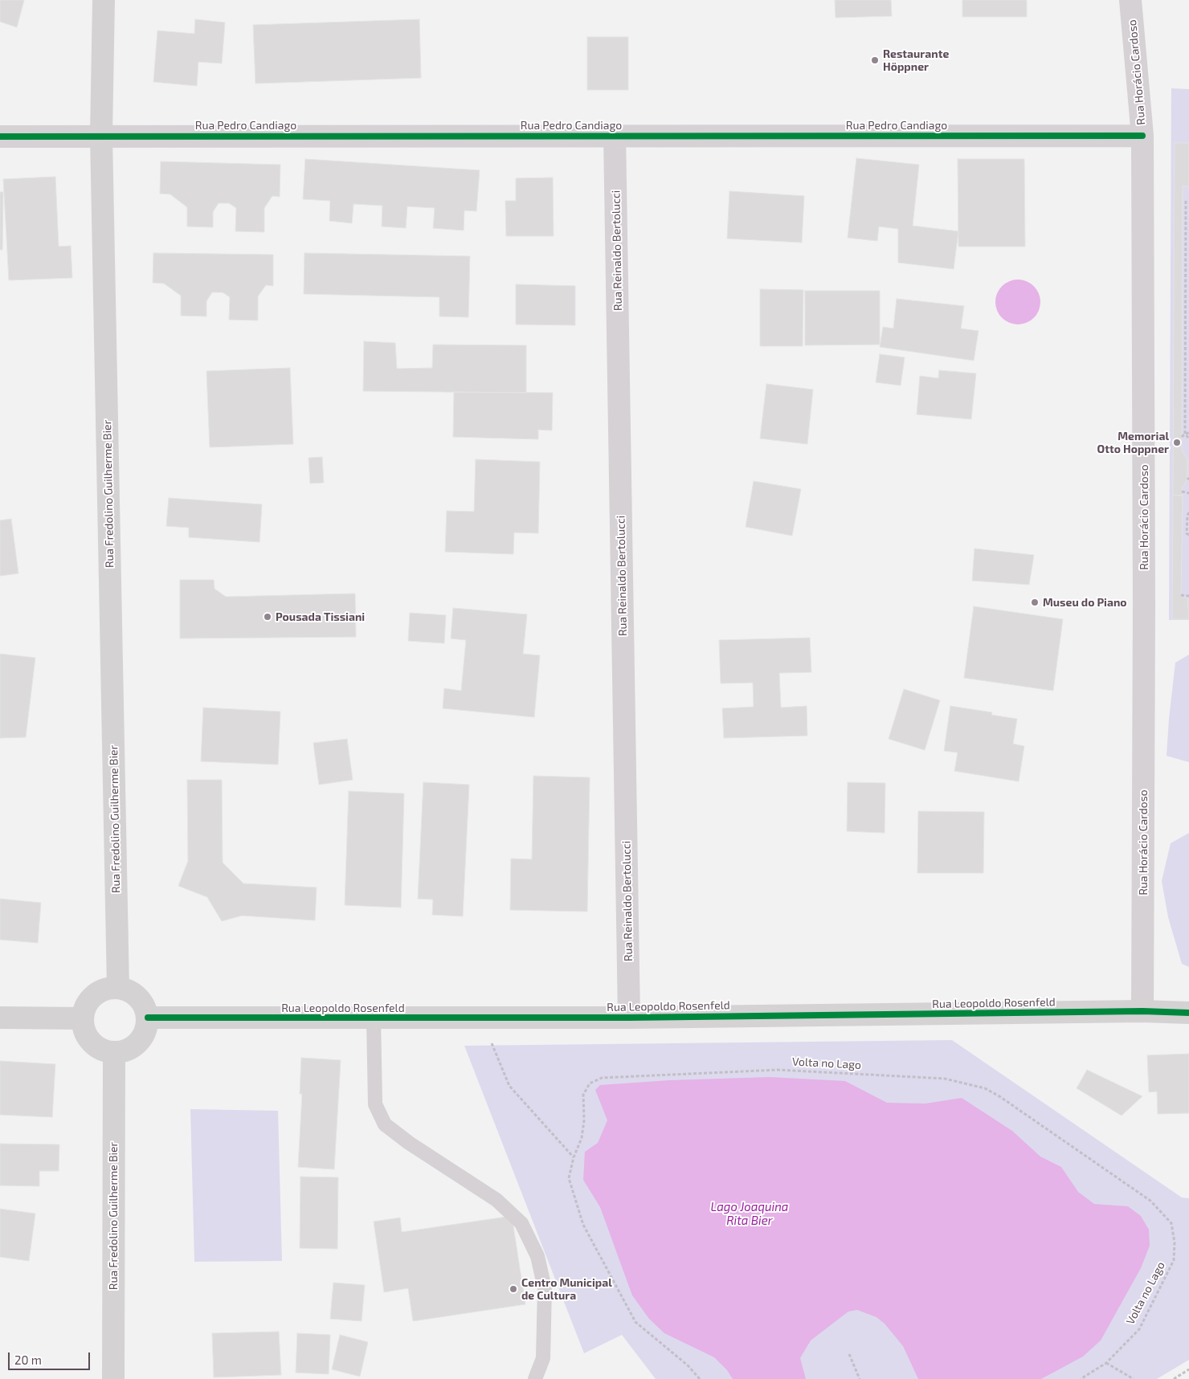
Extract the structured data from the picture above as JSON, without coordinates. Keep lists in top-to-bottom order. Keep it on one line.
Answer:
{"streets":{"street":["Rua Horácio Cardoso","Rua Pedro Candiago","Rua Reinaldo Bertolucci","Rua Fredolino Guilherme Bier","Rua Leopoldo Rosenfeld"],"path":["Volta no Lago"]},"crossings":[["Rua Horácio Cardoso","Rua Pedro Candiago"],["Rua Horácio Cardoso","Rua Leopoldo Rosenfeld"],["Rua Pedro Candiago","Rua Reinaldo Bertolucci"],["Rua Pedro Candiago","Rua Fredolino Guilherme Bier"],["Rua Reinaldo Bertolucci","Rua Leopoldo Rosenfeld"],["Rua Fredolino Guilherme Bier","Rua Leopoldo Rosenfeld"]],"water":["Lago Joaquina Rita Bier"],"places":["Restaurante Höppner","Memorial Otto Hoppner","Museu do Piano","Pousada Tissiani","Centro Municipal de Cultura"],"scale_bar":"20 m"}
